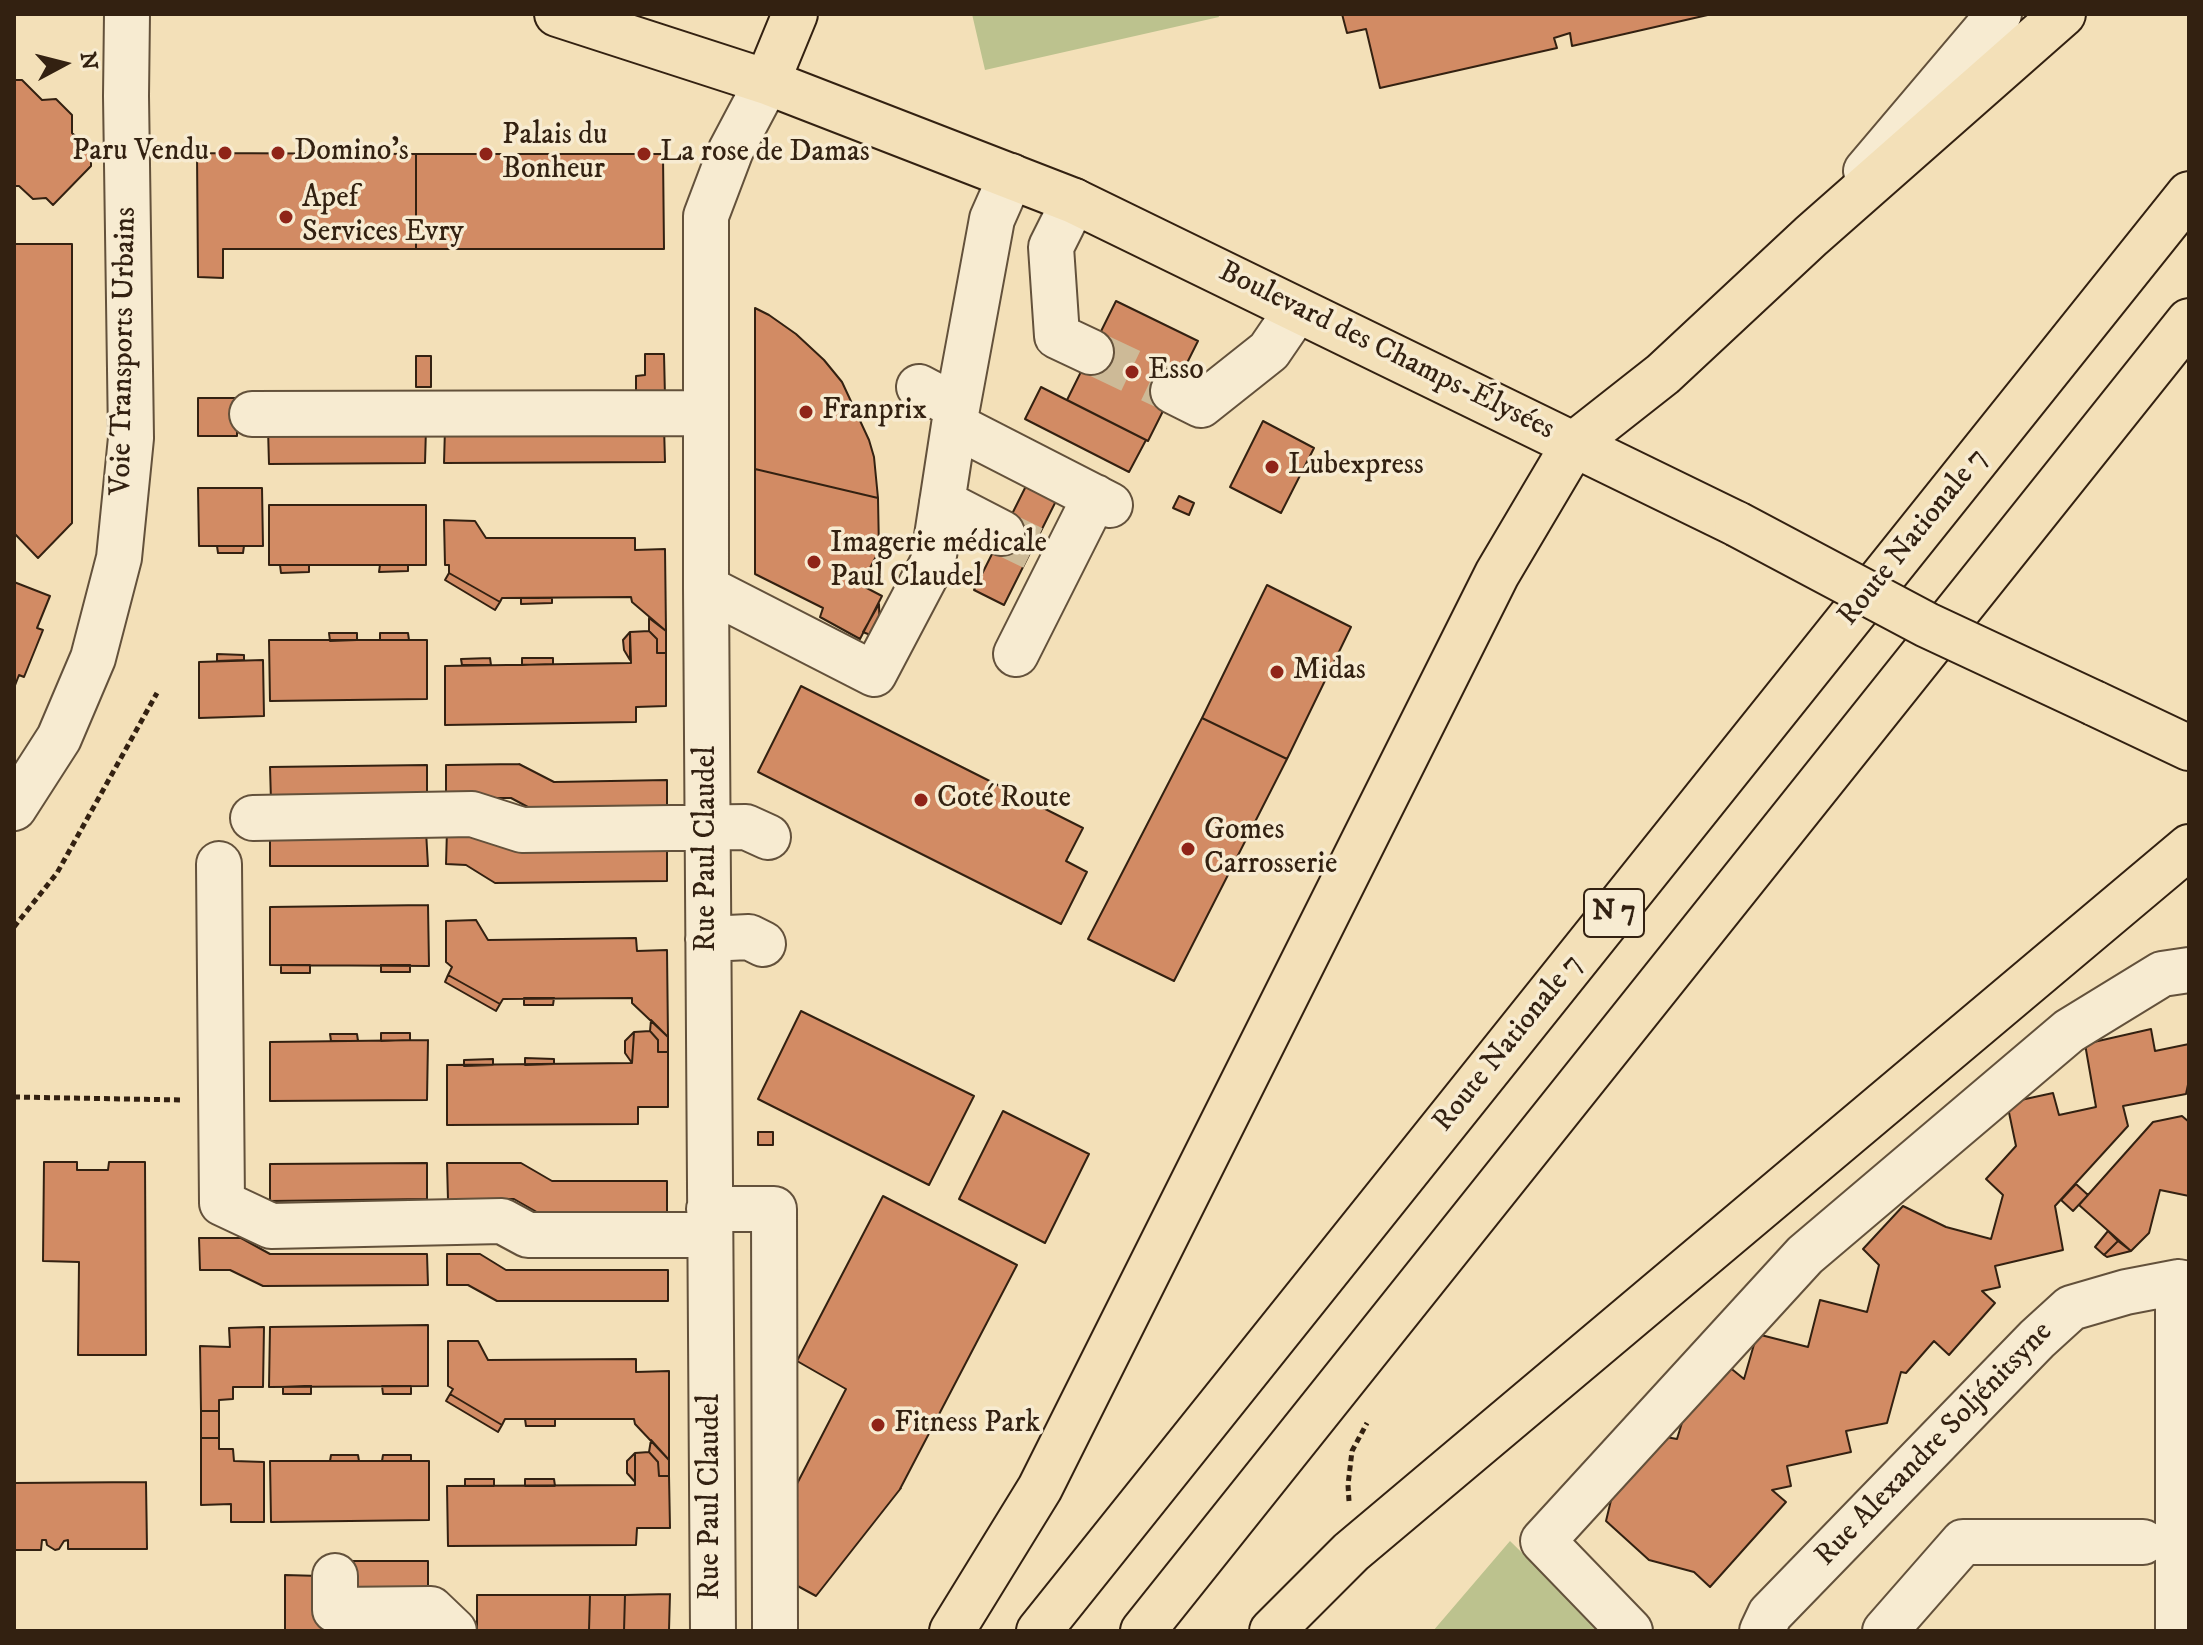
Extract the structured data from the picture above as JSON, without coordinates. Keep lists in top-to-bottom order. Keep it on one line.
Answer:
{"streets":{"main road":["Boulevard des Champs-Élysées","Route Nationale 7","N 7"],"street":["Voie Transports Urbains","Rue Paul Claudel","Rue Alexandre Soljénitsyne"]},"crossings":[["Boulevard des Champs-Élysées","Rue Paul Claudel"]],"places":["Paru Vendu","Domino's","Palais du Bonheur","La rose de Damas","Apef Services Evry","Esso","Franprix","Lubexpress","Imagerie médicale Paul Claudel","Midas","Coté Route","Gomes Carrosserie","Fitness Park"],"north":"right"}
